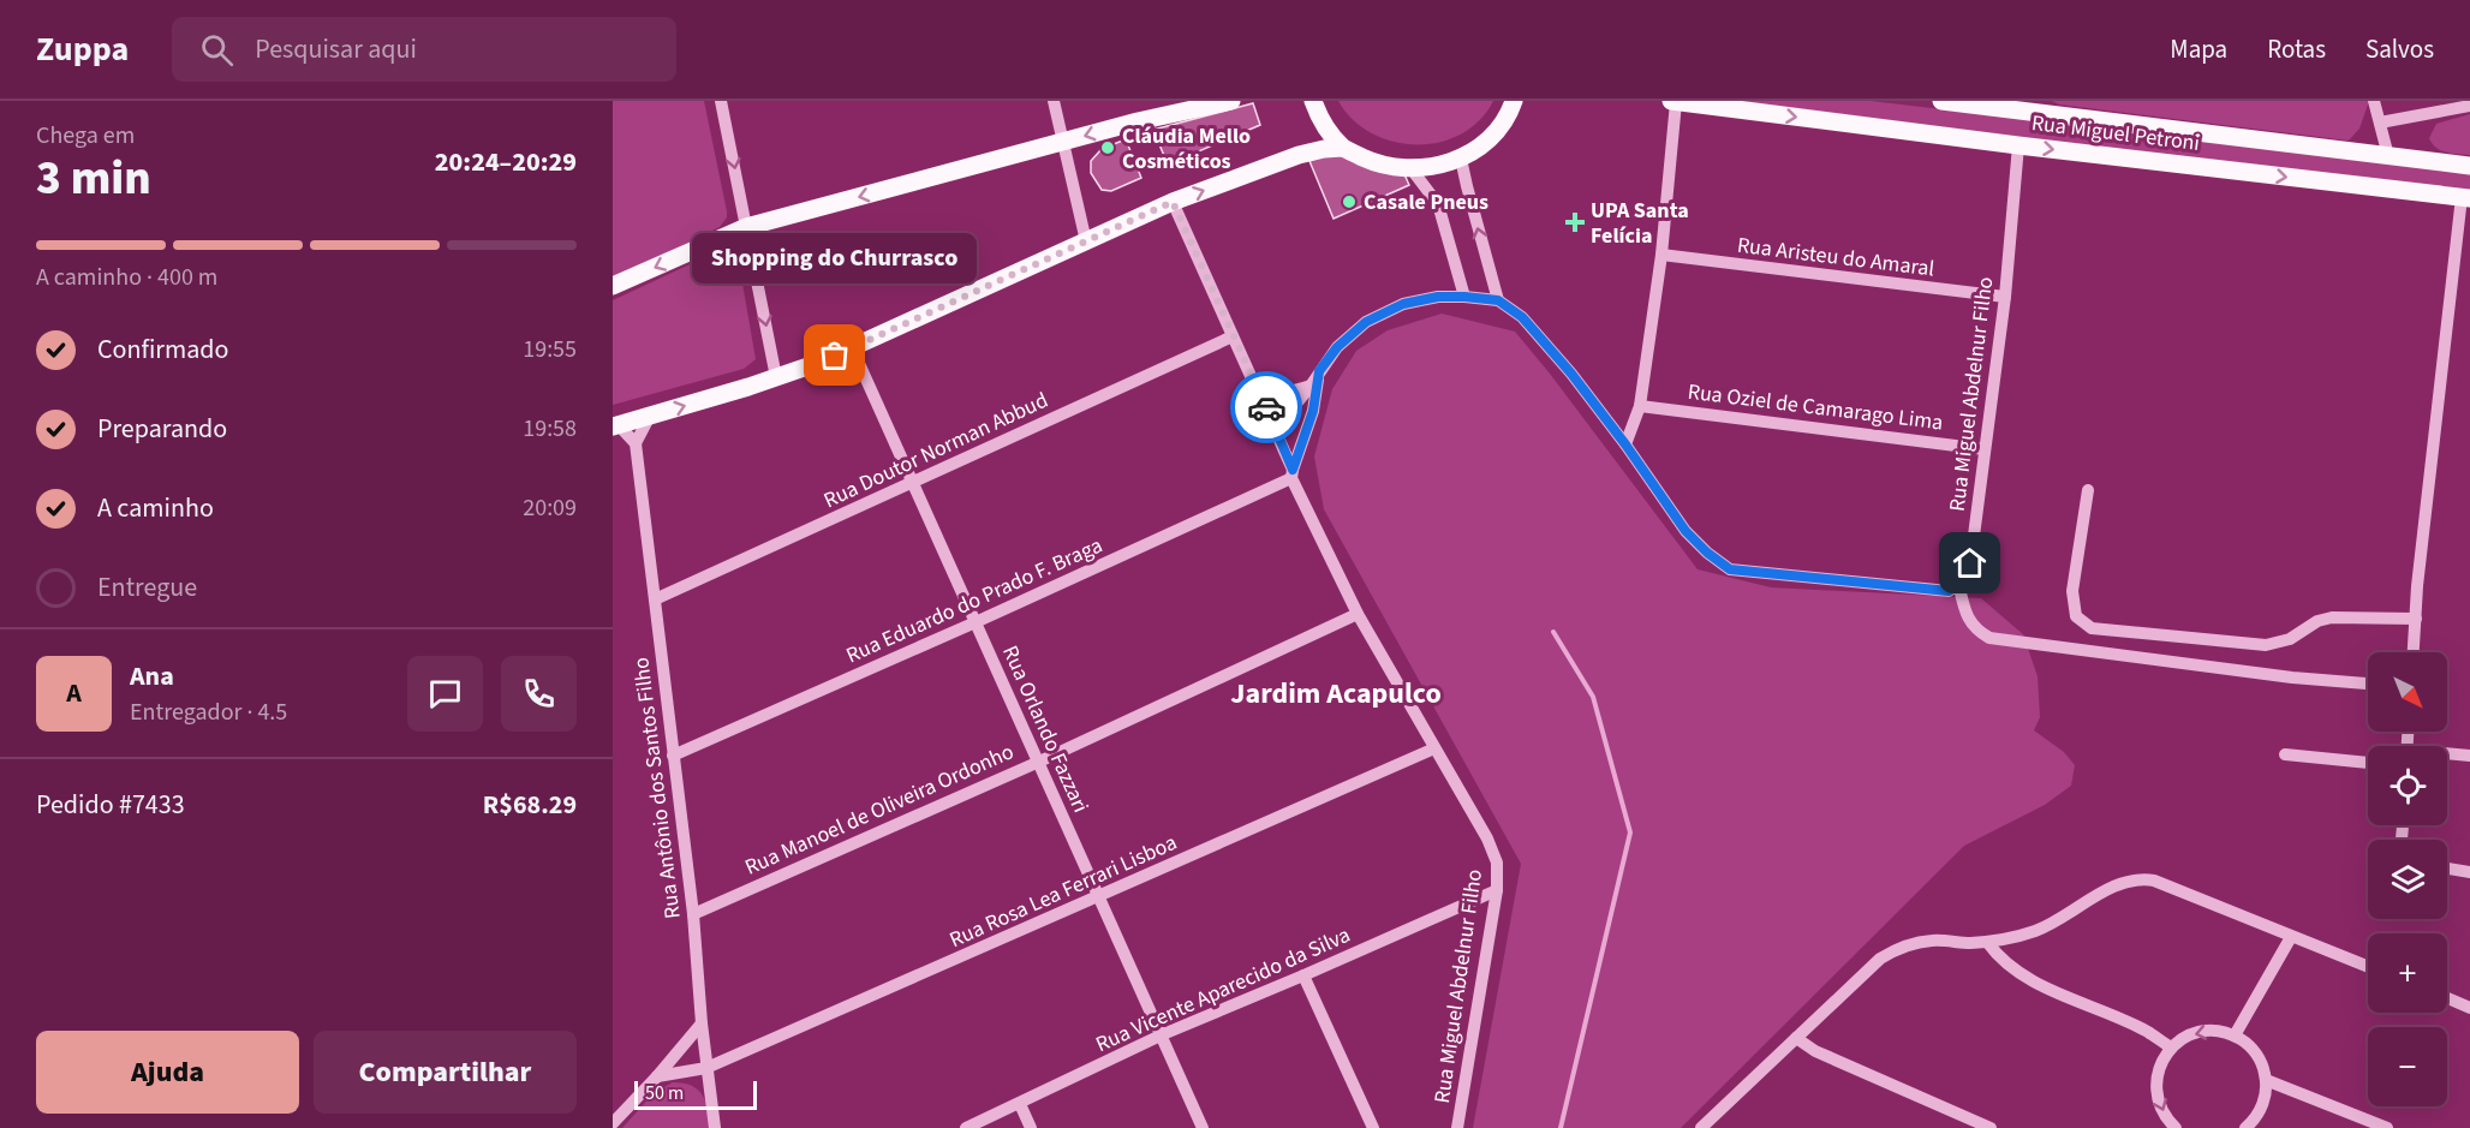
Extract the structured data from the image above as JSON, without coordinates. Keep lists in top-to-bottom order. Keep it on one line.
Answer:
{"streets":{"main road":["Rua Miguel Petroni"],"street":["Rua Aristeu do Amaral","Rua Miguel Abdelnur Filho","Rua Oziel de Camarago Lima","Rua Doutor Norman Abbud","Rua Eduardo do Prado F. Braga","Rua Orlando Fazzari","Rua Antônio dos Santos Filho","Rua Manoel de Oliveira Ordonho","Rua Rosa Lea Ferrari Lisboa","Rua Vicente Aparecido da Silva"]},"crossings":[["Rua Miguel Petroni","Rua Miguel Abdelnur Filho"],["Rua Aristeu do Amaral","Rua Miguel Abdelnur Filho"],["Rua Miguel Abdelnur Filho","Rua Oziel de Camarago Lima"],["Rua Miguel Abdelnur Filho","Rua Doutor Norman Abbud"],["Rua Miguel Abdelnur Filho","Rua Eduardo do Prado F. Braga"],["Rua Miguel Abdelnur Filho","Rua Manoel de Oliveira Ordonho"],["Rua Miguel Abdelnur Filho","Rua Rosa Lea Ferrari Lisboa"],["Rua Miguel Abdelnur Filho","Rua Vicente Aparecido da Silva"],["Rua Doutor Norman Abbud","Rua Orlando Fazzari"],["Rua Doutor Norman Abbud","Rua Antônio dos Santos Filho"],["Rua Eduardo do Prado F. Braga","Rua Orlando Fazzari"],["Rua Eduardo do Prado F. Braga","Rua Antônio dos Santos Filho"],["Rua Orlando Fazzari","Rua Manoel de Oliveira Ordonho"],["Rua Orlando Fazzari","Rua Rosa Lea Ferrari Lisboa"],["Rua Orlando Fazzari","Rua Vicente Aparecido da Silva"],["Rua Antônio dos Santos Filho","Rua Manoel de Oliveira Ordonho"],["Rua Antônio dos Santos Filho","Rua Rosa Lea Ferrari Lisboa"]],"districts":["Jardim Acapulco"],"places":{"other":["Cláudia Mello Cosméticos","Casale Pneus","Shopping do Churrasco"],"health":["UPA Santa Felícia"]},"scale_bar":"50 m","north":"bottom right","page":{"header":"Zuppa","search":"Pesquisar aqui","nav":["Mapa","Rotas","Salvos"],"heading":["3 min","Chega em","20:24–20:29"],"panel":["Ana","Entregador · 4.5","Pedido #7433","R$68.29"],"bar":"A caminho · 400 m","bubble":"Shopping do Churrasco","list":[["Confirmado","19:55"],["Preparando","19:58"],["A caminho","20:09"],"Entregue"],"map_buttons":["+","−"],"round":"A","buttons":["Ajuda","Compartilhar"],"scale":"50 m"}}
